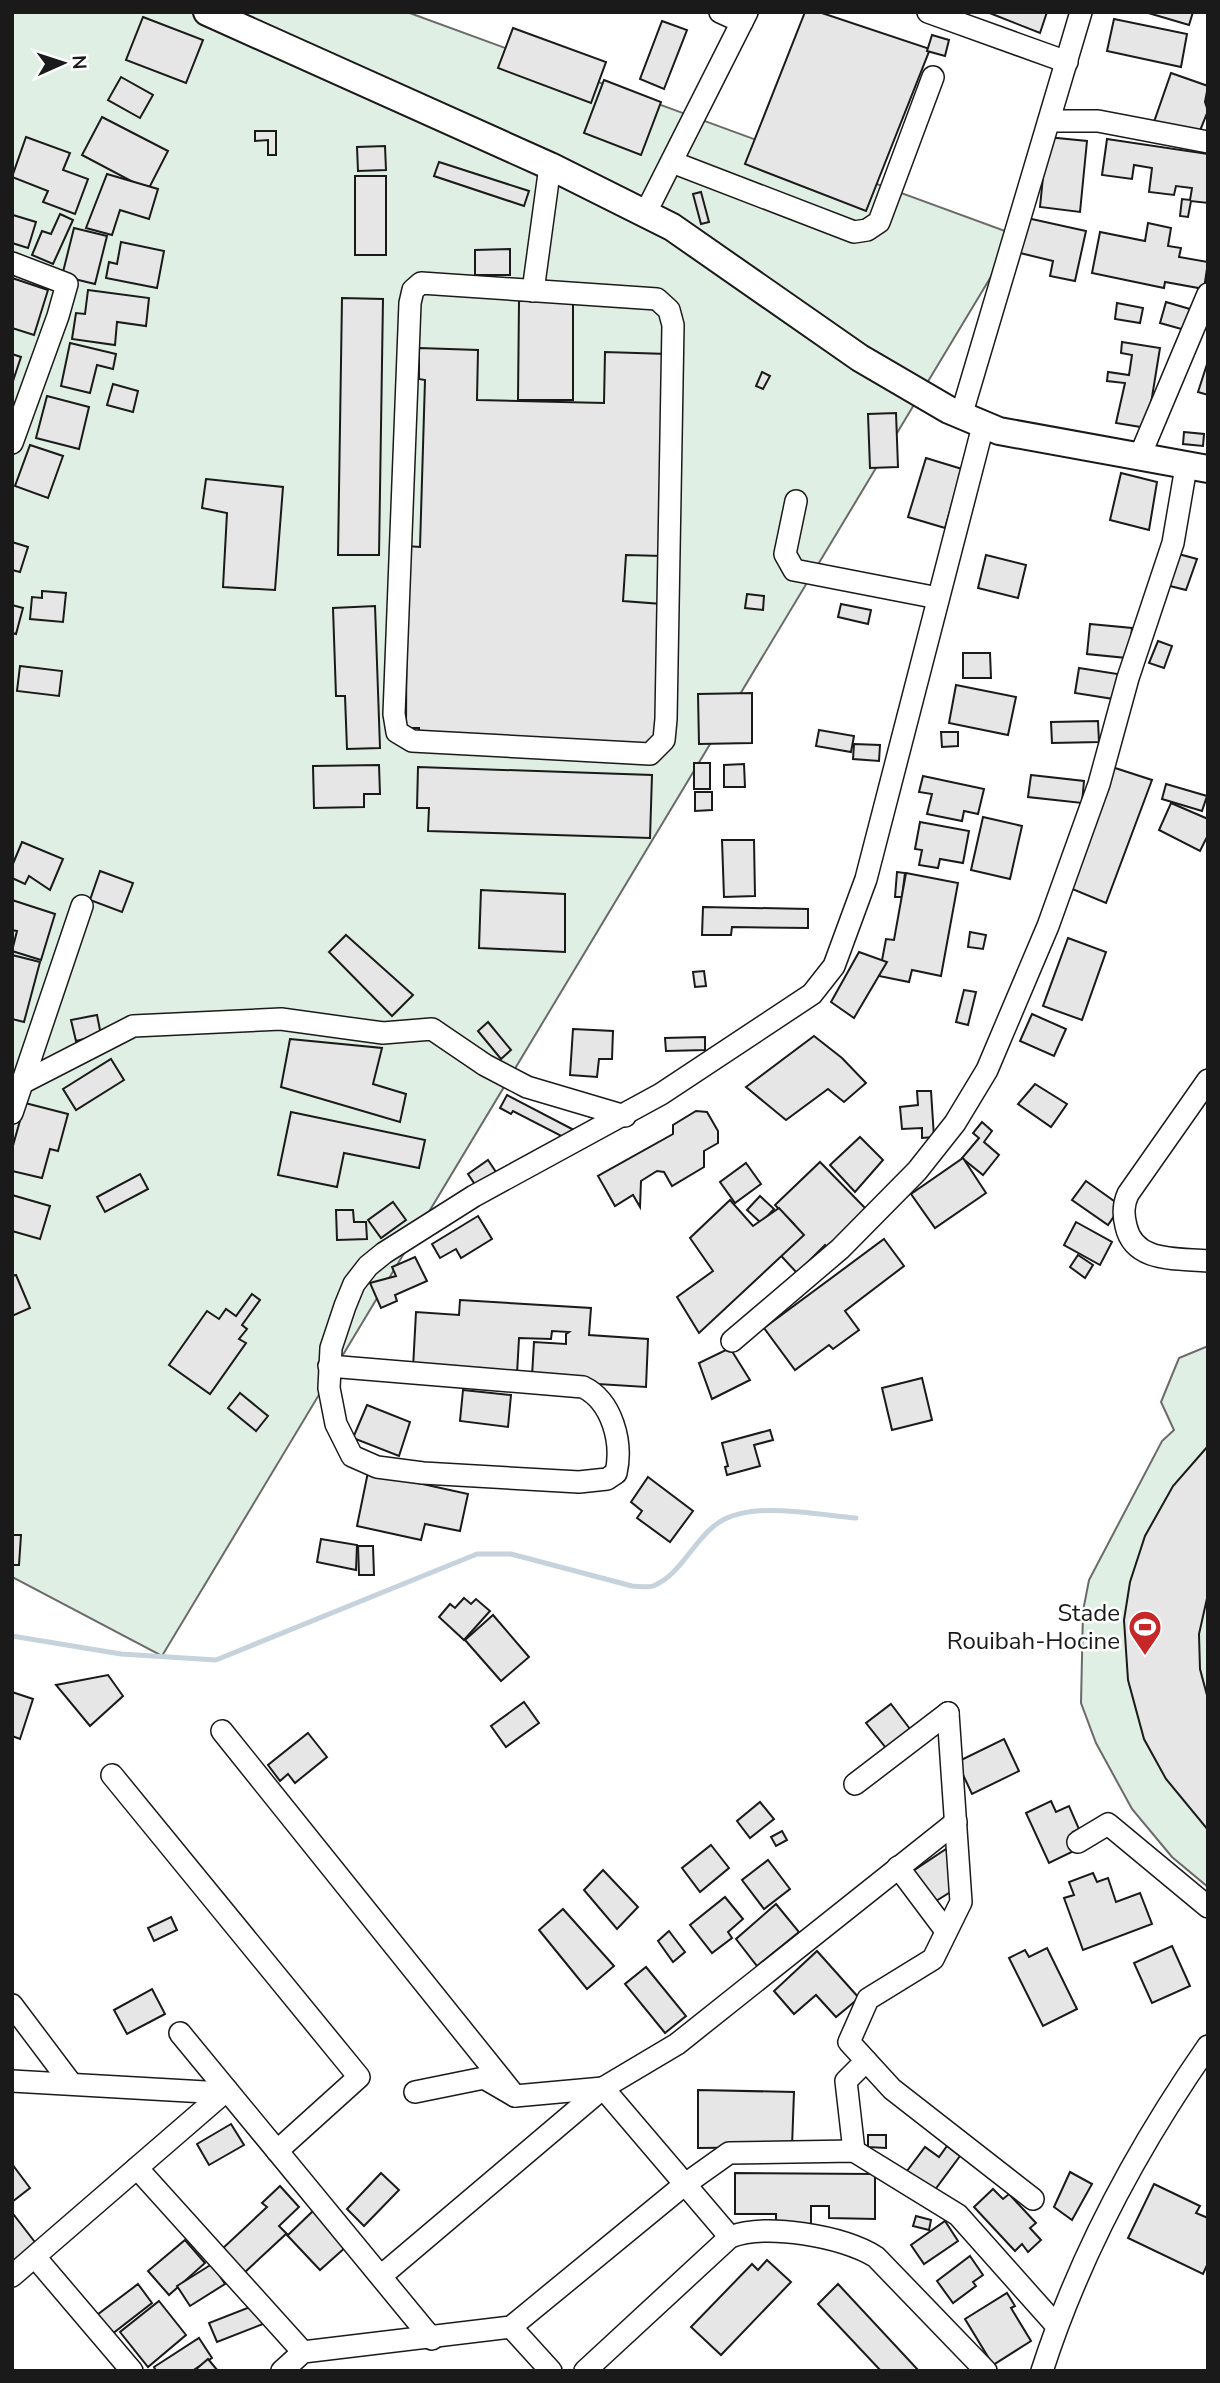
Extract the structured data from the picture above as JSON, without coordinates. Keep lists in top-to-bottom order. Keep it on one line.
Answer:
{"places":{"sports":["Stade Rouibah-Hocine"]},"north":"right"}
